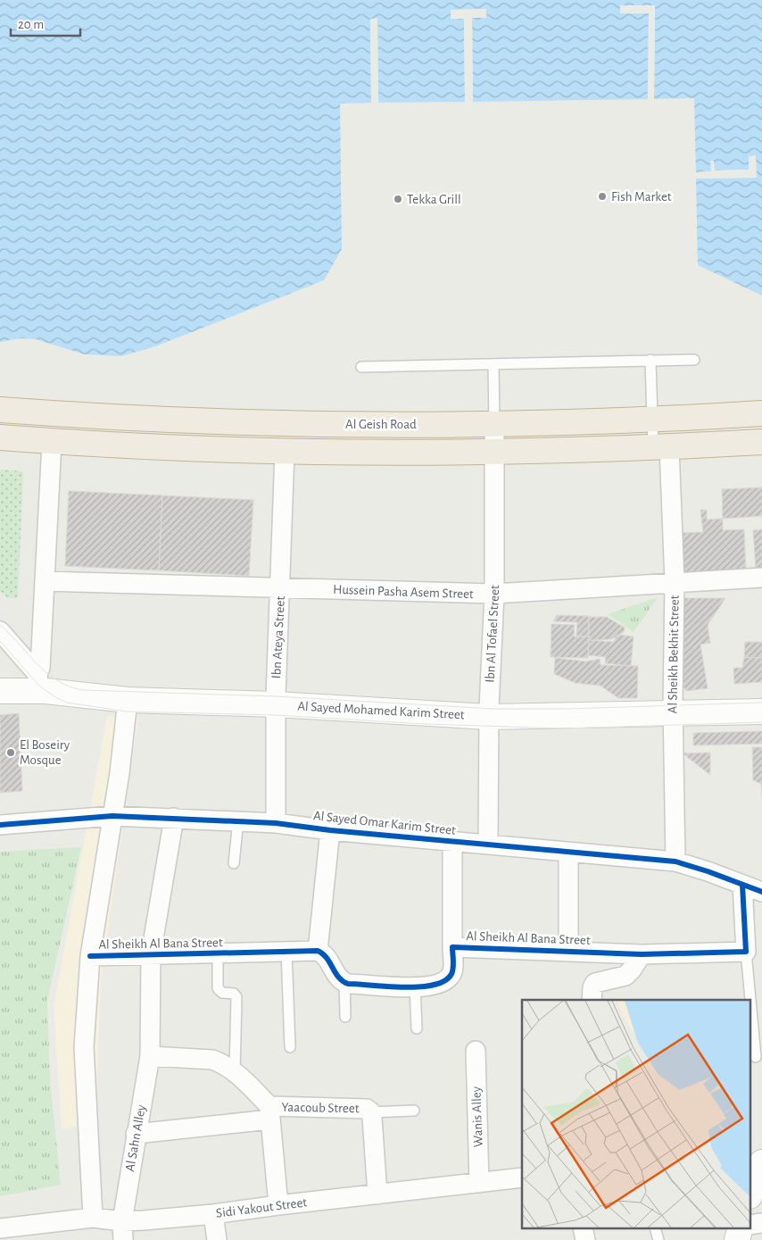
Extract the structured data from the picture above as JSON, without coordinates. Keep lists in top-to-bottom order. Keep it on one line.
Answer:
{"streets":{"highway":["Al Geish Road"],"main road":["Al Sayed Mohamed Karim Street"],"street":["Hussein Pasha Asem Street","Ibn Al Tofael Street","Ibn Ateya Street","Al Sheikh Bekhit Street","Al Sayed Omar Karim Street","Al Sheikh Al Bana Street","Yaacoub Street","Wanis Alley","Al Sahn Alley","Sidi Yakout Street"]},"crossings":[["Al Geish Road","Ibn Al Tofael Street"],["Hussein Pasha Asem Street","Ibn Al Tofael Street"],["Hussein Pasha Asem Street","Ibn Ateya Street"],["Hussein Pasha Asem Street","Al Sheikh Bekhit Street"],["Ibn Al Tofael Street","Al Sayed Mohamed Karim Street"],["Ibn Al Tofael Street","Al Sayed Omar Karim Street"],["Ibn Ateya Street","Al Sayed Mohamed Karim Street"],["Ibn Ateya Street","Al Sayed Omar Karim Street"],["Al Sheikh Bekhit Street","Al Sayed Mohamed Karim Street"],["Al Sheikh Bekhit Street","Al Sayed Omar Karim Street"],["Al Sayed Omar Karim Street","Al Sahn Alley"],["Al Sheikh Al Bana Street","Al Sahn Alley"],["Yaacoub Street","Al Sahn Alley"],["Yaacoub Street","Sidi Yakout Street"],["Wanis Alley","Sidi Yakout Street"],["Al Sahn Alley","Sidi Yakout Street"]],"places":["Fish Market","Tekka Grill","El Boseiry Mosque"],"scale_bar":"20 m"}
